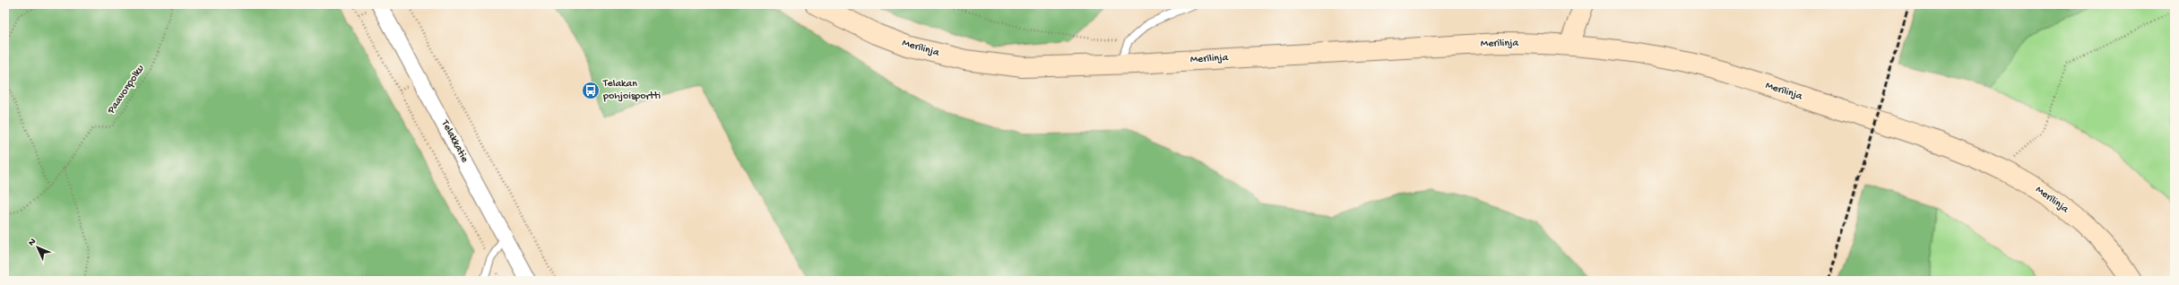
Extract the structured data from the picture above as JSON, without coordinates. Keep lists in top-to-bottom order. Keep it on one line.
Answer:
{"streets":{"street":["Merilinja","Telakkatie"],"path":["Paavonpolku"]},"places":{"bus stop":["Telakan pohjoisportti"]},"north":"top left"}
